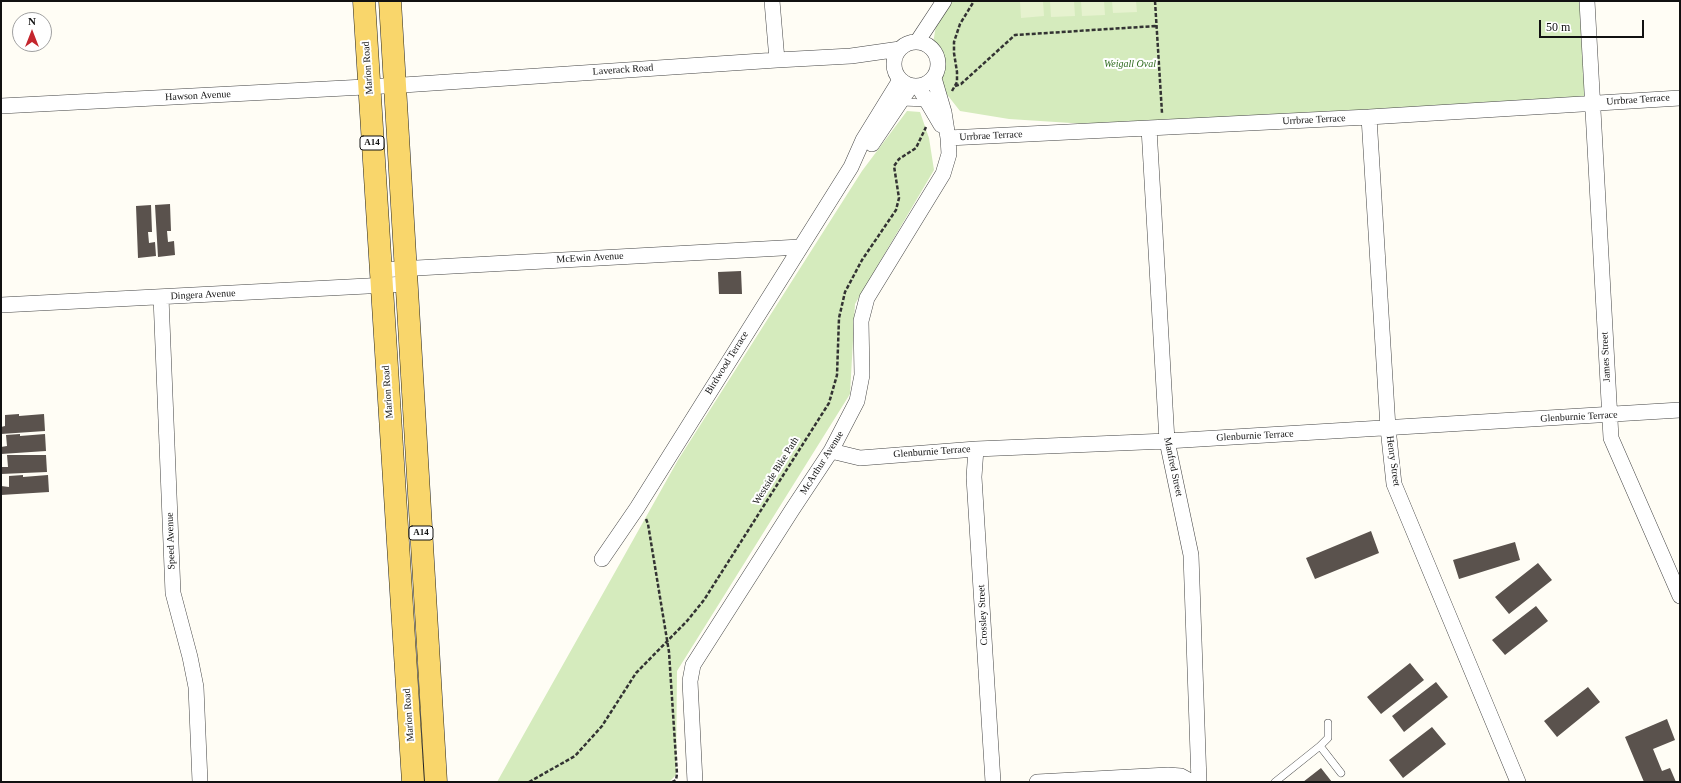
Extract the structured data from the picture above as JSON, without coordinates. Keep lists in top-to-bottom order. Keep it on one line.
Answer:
{"streets":{"main road":["Marion Road","A14"],"street":["Laverack Road","Hawson Avenue","Urrbrae Terrace","McEwin Avenue","Dingera Avenue","James Street","Birdwood Terrace","Glenburnie Terrace","Henry Street","McArthur Avenue","Manfred Street","Speed Avenue","Crossley Street"],"path":["Westside Bike Path"]},"crossings":[["Marion Road","Hawson Avenue"],["Marion Road","McEwin Avenue"],["Marion Road","Dingera Avenue"],["Laverack Road","Hawson Avenue"],["Laverack Road","A14"],["Laverack Road","Birdwood Terrace"],["Laverack Road","McArthur Avenue"],["Hawson Avenue","A14"],["Urrbrae Terrace","James Street"],["Urrbrae Terrace","Henry Street"],["Urrbrae Terrace","McArthur Avenue"],["Urrbrae Terrace","Manfred Street"],["A14","McEwin Avenue"],["McEwin Avenue","Dingera Avenue"],["McEwin Avenue","Birdwood Terrace"],["Dingera Avenue","Speed Avenue"],["James Street","Glenburnie Terrace"],["Birdwood Terrace","McArthur Avenue"],["Glenburnie Terrace","Henry Street"],["Glenburnie Terrace","McArthur Avenue"],["Glenburnie Terrace","Manfred Street"],["Glenburnie Terrace","Crossley Street"]],"parks":["Weigall Oval"],"scale_bar":"50 m","north":"top"}
